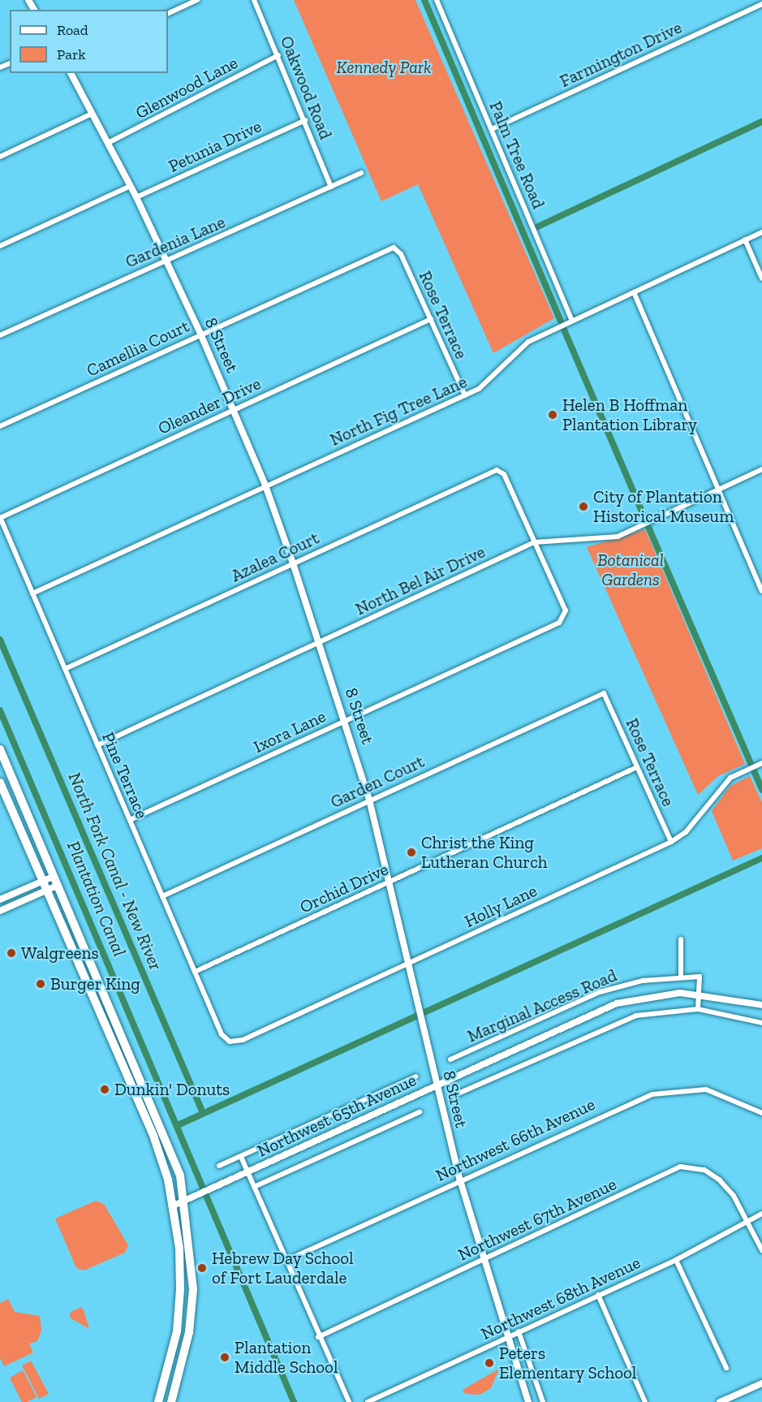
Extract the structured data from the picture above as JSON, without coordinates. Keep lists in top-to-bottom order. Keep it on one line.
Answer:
{"streets":{"street":["Farmington Drive","Glenwood Lane","Oakwood Road","Petunia Drive","Palm Tree Road","Gardenia Lane","Rose Terrace","8 Street","Camellia Court","Oleander Drive","North Fig Tree Lane","Azalea Court","North Bel Air Drive","Ixora Lane","Pine Terrace","Garden Court","Orchid Drive","Holly Lane","Marginal Access Road","Northwest 65th Avenue","Northwest 66th Avenue","Northwest 67th Avenue","Northwest 68th Avenue"]},"crossings":[["Farmington Drive","Palm Tree Road"],["Glenwood Lane","Oakwood Road"],["Glenwood Lane","8 Street"],["Oakwood Road","Petunia Drive"],["Oakwood Road","Gardenia Lane"],["Petunia Drive","8 Street"],["Palm Tree Road","North Fig Tree Lane"],["Gardenia Lane","8 Street"],["Rose Terrace","Camellia Court"],["Rose Terrace","Oleander Drive"],["Rose Terrace","North Fig Tree Lane"],["Rose Terrace","Garden Court"],["Rose Terrace","Orchid Drive"],["Rose Terrace","Holly Lane"],["8 Street","Camellia Court"],["8 Street","Oleander Drive"],["8 Street","North Fig Tree Lane"],["8 Street","Azalea Court"],["8 Street","North Bel Air Drive"],["8 Street","Ixora Lane"],["8 Street","Garden Court"],["8 Street","Orchid Drive"],["8 Street","Holly Lane"],["8 Street","Northwest 65th Avenue"],["8 Street","Northwest 66th Avenue"],["8 Street","Northwest 67th Avenue"],["8 Street","Northwest 68th Avenue"],["Oleander Drive","Pine Terrace"],["North Fig Tree Lane","Pine Terrace"],["Azalea Court","North Bel Air Drive"],["Azalea Court","Ixora Lane"],["Azalea Court","Pine Terrace"],["North Bel Air Drive","Ixora Lane"],["North Bel Air Drive","Pine Terrace"],["Ixora Lane","Pine Terrace"],["Pine Terrace","Garden Court"],["Pine Terrace","Orchid Drive"],["Pine Terrace","Holly Lane"],["Marginal Access Road","Northwest 65th Avenue"],["Northwest 67th Avenue","Northwest 68th Avenue"]],"water":["North Fork Canal - New River","Plantation Canal"],"parks":["Kennedy Park","Botanical Gardens"],"places":["Helen B Hoffman Plantation Library","City of Plantation Historical Museum","Christ the King Lutheran Church","Walgreens","Burger King","Dunkin' Donuts","Hebrew Day School of Fort Lauderdale","Plantation Middle School","Peters Elementary School"],"legend":["Road","Park"]}
